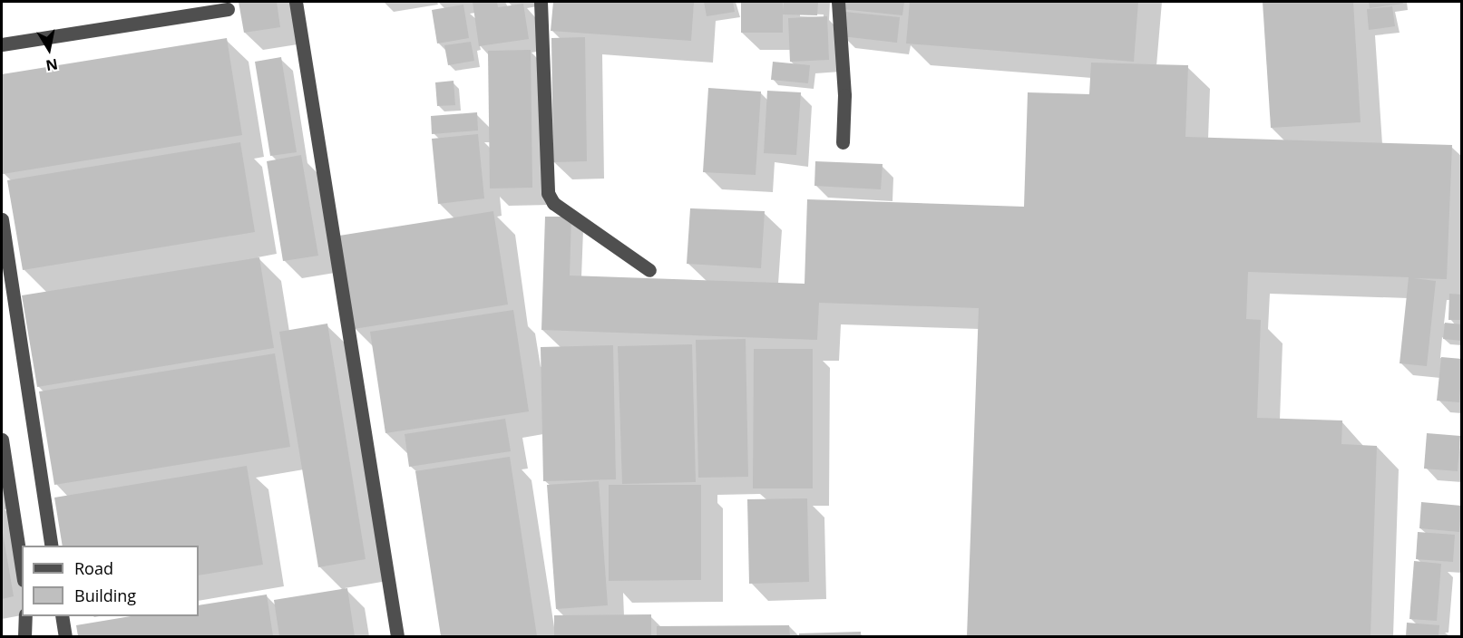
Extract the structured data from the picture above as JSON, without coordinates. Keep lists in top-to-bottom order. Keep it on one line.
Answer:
{"legend":["Road","Building"],"north":"bottom"}
